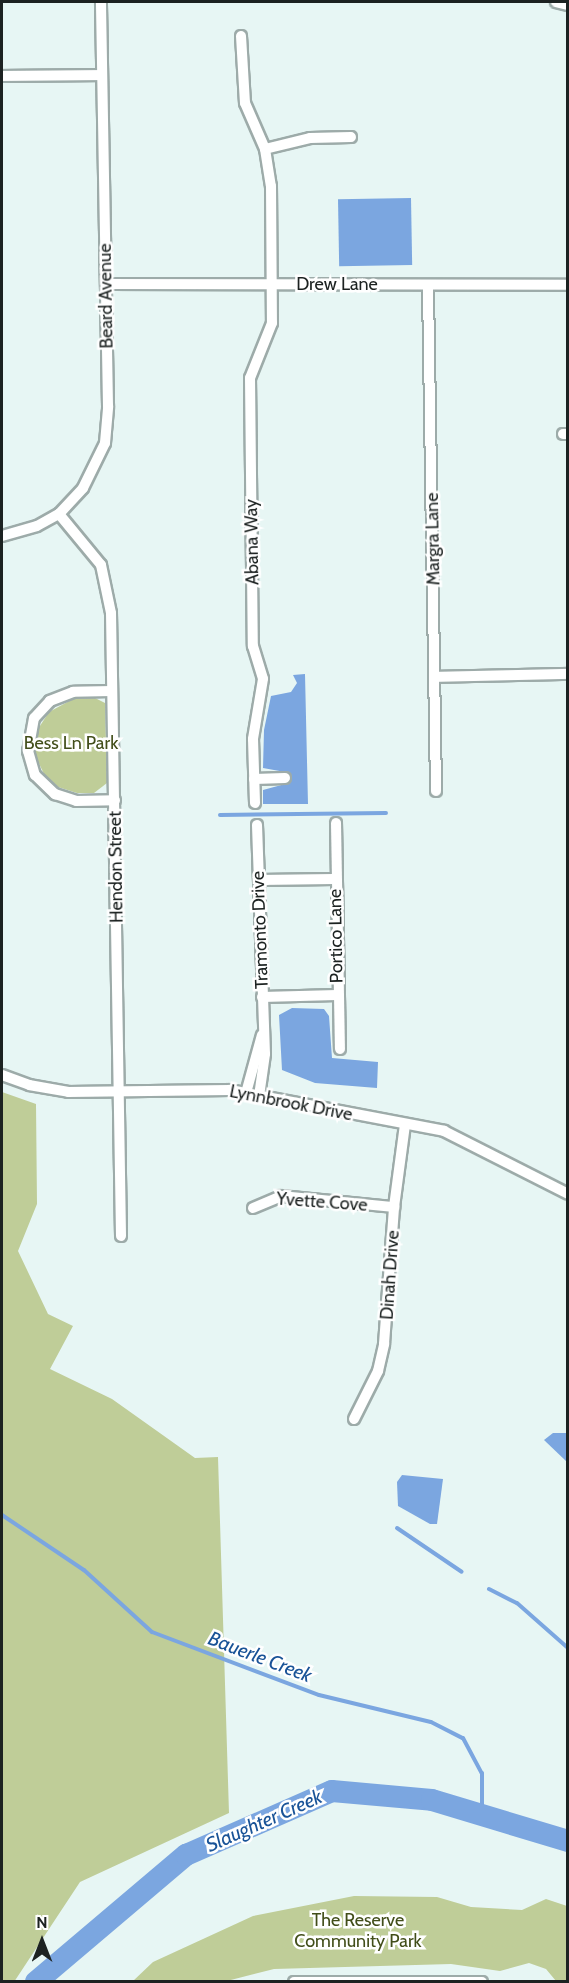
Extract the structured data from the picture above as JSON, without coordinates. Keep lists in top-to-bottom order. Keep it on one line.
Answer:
{"streets":{"street":["Drew Lane","Beard Avenue","Margra Lane","Abana Way","Hendon Street","Tramonto Drive","Portico Lane","Lynnbrook Drive","Yvette Cove","Dinah Drive"]},"crossings":[["Drew Lane","Beard Avenue"],["Drew Lane","Margra Lane"],["Drew Lane","Abana Way"],["Beard Avenue","Hendon Street"],["Hendon Street","Lynnbrook Drive"],["Tramonto Drive","Lynnbrook Drive"],["Lynnbrook Drive","Dinah Drive"],["Yvette Cove","Dinah Drive"]],"water":["Bauerle Creek","Slaughter Creek"],"parks":["Bess Ln Park","The Reserve Community Park"],"north":"top"}
